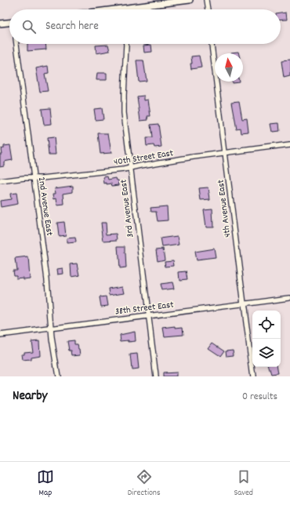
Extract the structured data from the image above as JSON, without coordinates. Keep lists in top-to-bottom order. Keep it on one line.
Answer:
{"streets":{"street":["40th Street East","2nd Avenue East","3rd Avenue East","4th Avenue East","38th Street East"]},"crossings":[["40th Street East","2nd Avenue East"],["40th Street East","3rd Avenue East"],["40th Street East","4th Avenue East"],["2nd Avenue East","38th Street East"],["3rd Avenue East","38th Street East"],["4th Avenue East","38th Street East"]],"north":"top","page":{"search":"Search here","heading":["Nearby","0 results"],"nav":["Map","Directions","Saved"]}}
